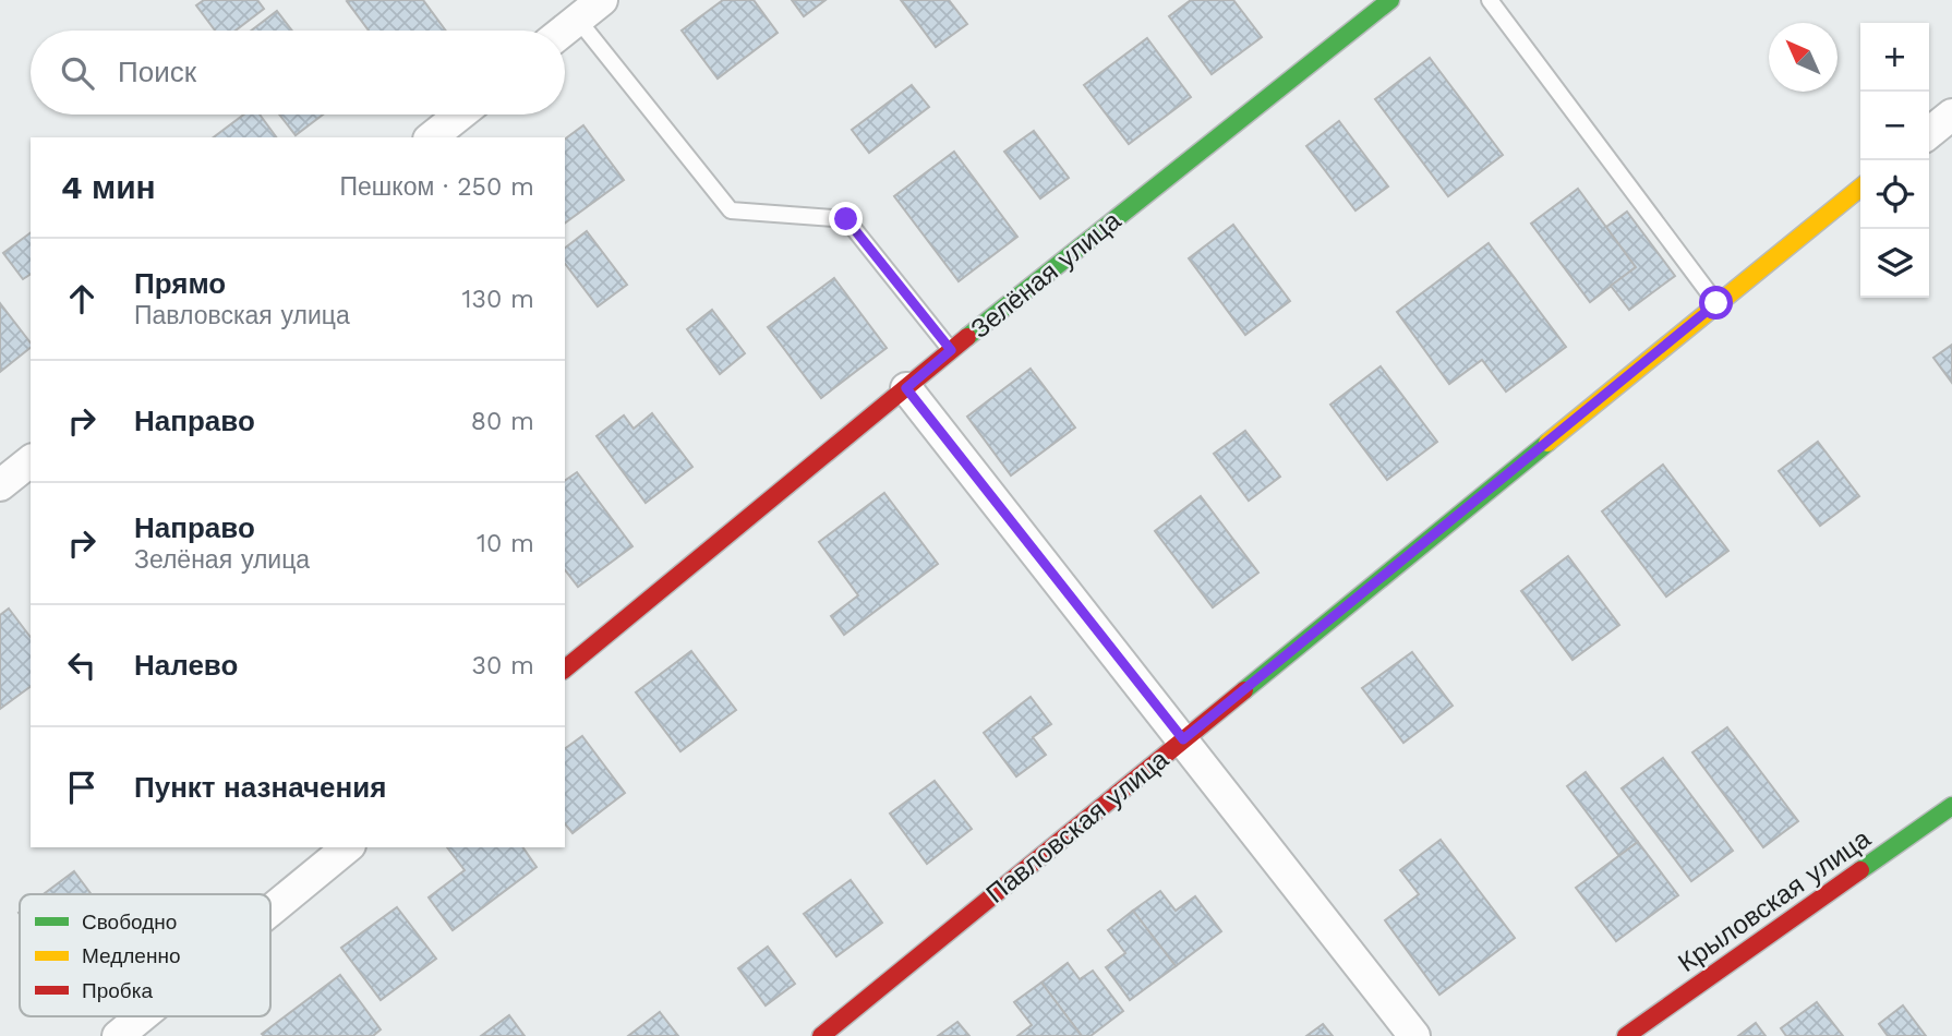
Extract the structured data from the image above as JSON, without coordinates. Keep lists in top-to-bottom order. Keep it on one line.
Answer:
{"streets":{"street":["Зелёная улица","Павловская улица","Крыловская улица"]},"legend":["Свободно","Медленно","Пробка"],"north":"top left","page":{"map_buttons":["+","−"],"search":"Поиск","heading":["4 мин","Пешком · 250 m"],"list":[["Прямо","Павловская улица","130 m"],["Направо","80 m"],["Направо","Зелёная улица","10 m"],["Налево","30 m"],"Пункт назначения"]}}
